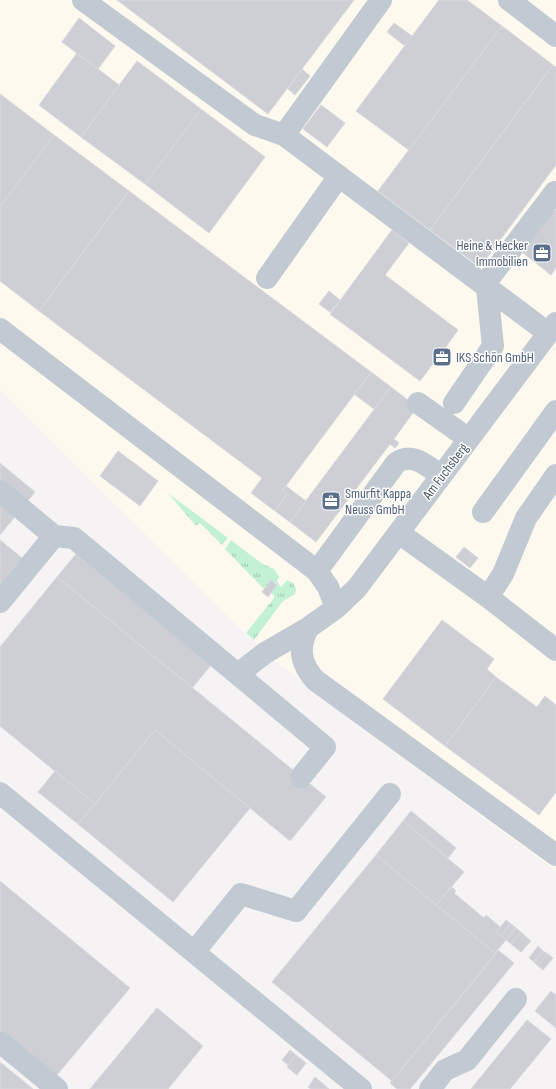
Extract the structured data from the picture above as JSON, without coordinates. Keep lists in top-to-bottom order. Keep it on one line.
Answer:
{"streets":{"street":["Am Fuchsberg"]},"places":{"office":["Heine & Hecker Immobilien","IKS Schön GmbH","Smurfit Kappa Neuss GmbH"]}}
